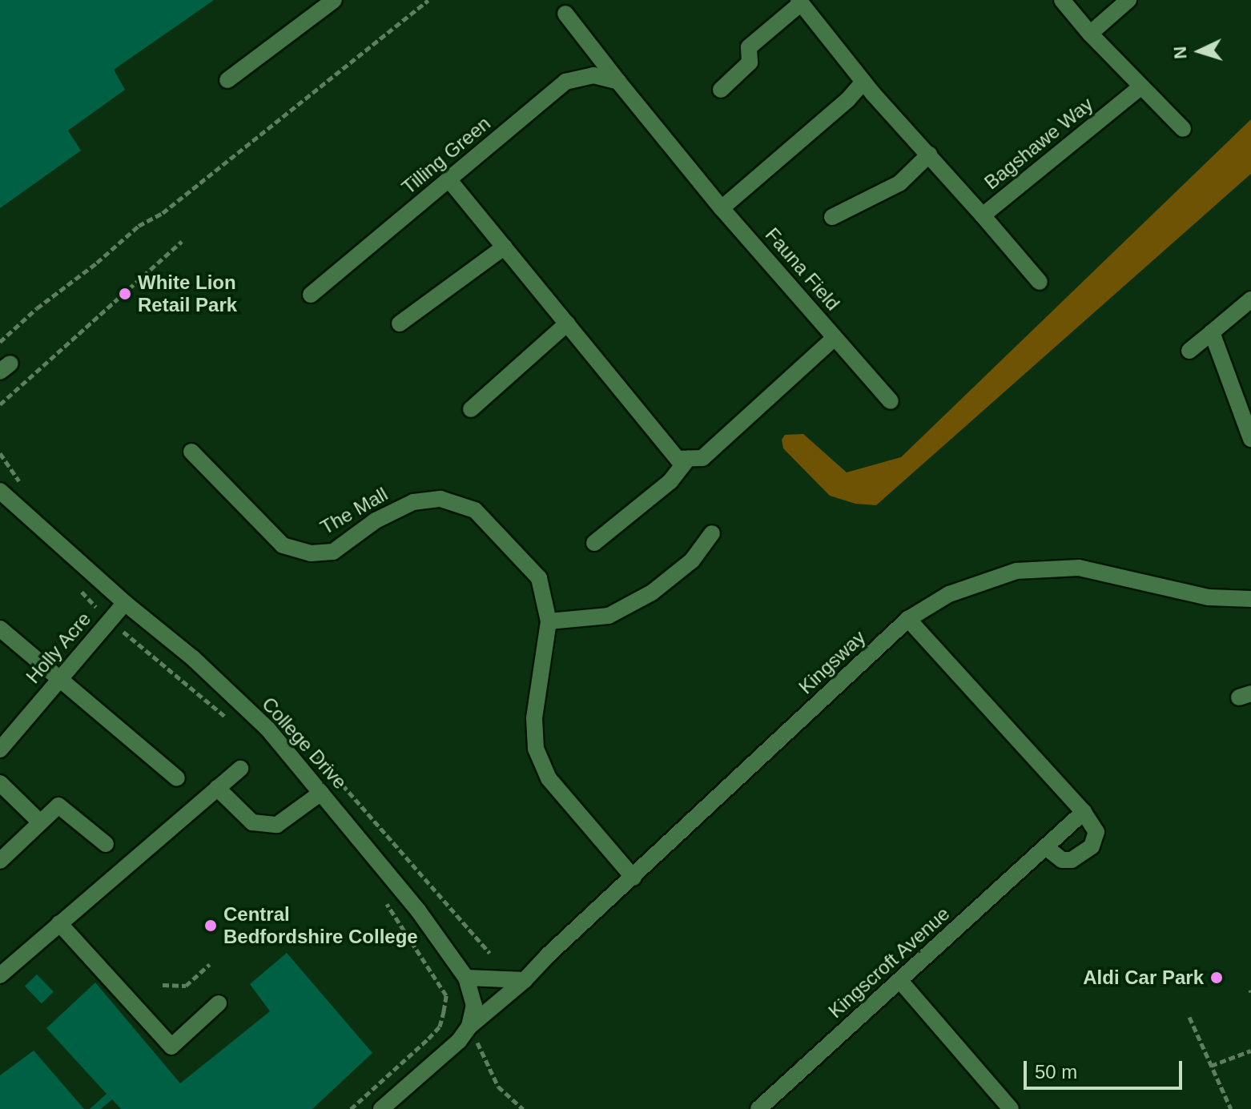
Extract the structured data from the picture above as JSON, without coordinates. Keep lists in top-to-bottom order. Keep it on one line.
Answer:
{"streets":{"street":["Bagshawe Way","Tilling Green","Fauna Field","The Mall","Holly Acre","Kingsway","College Drive","Kingscroft Avenue"]},"crossings":[["The Mall","Kingsway"],["Holly Acre","College Drive"],["Kingsway","College Drive"]],"places":["White Lion Retail Park","Central Bedfordshire College","Aldi Car Park"],"scale_bar":"50 m","north":"left"}
